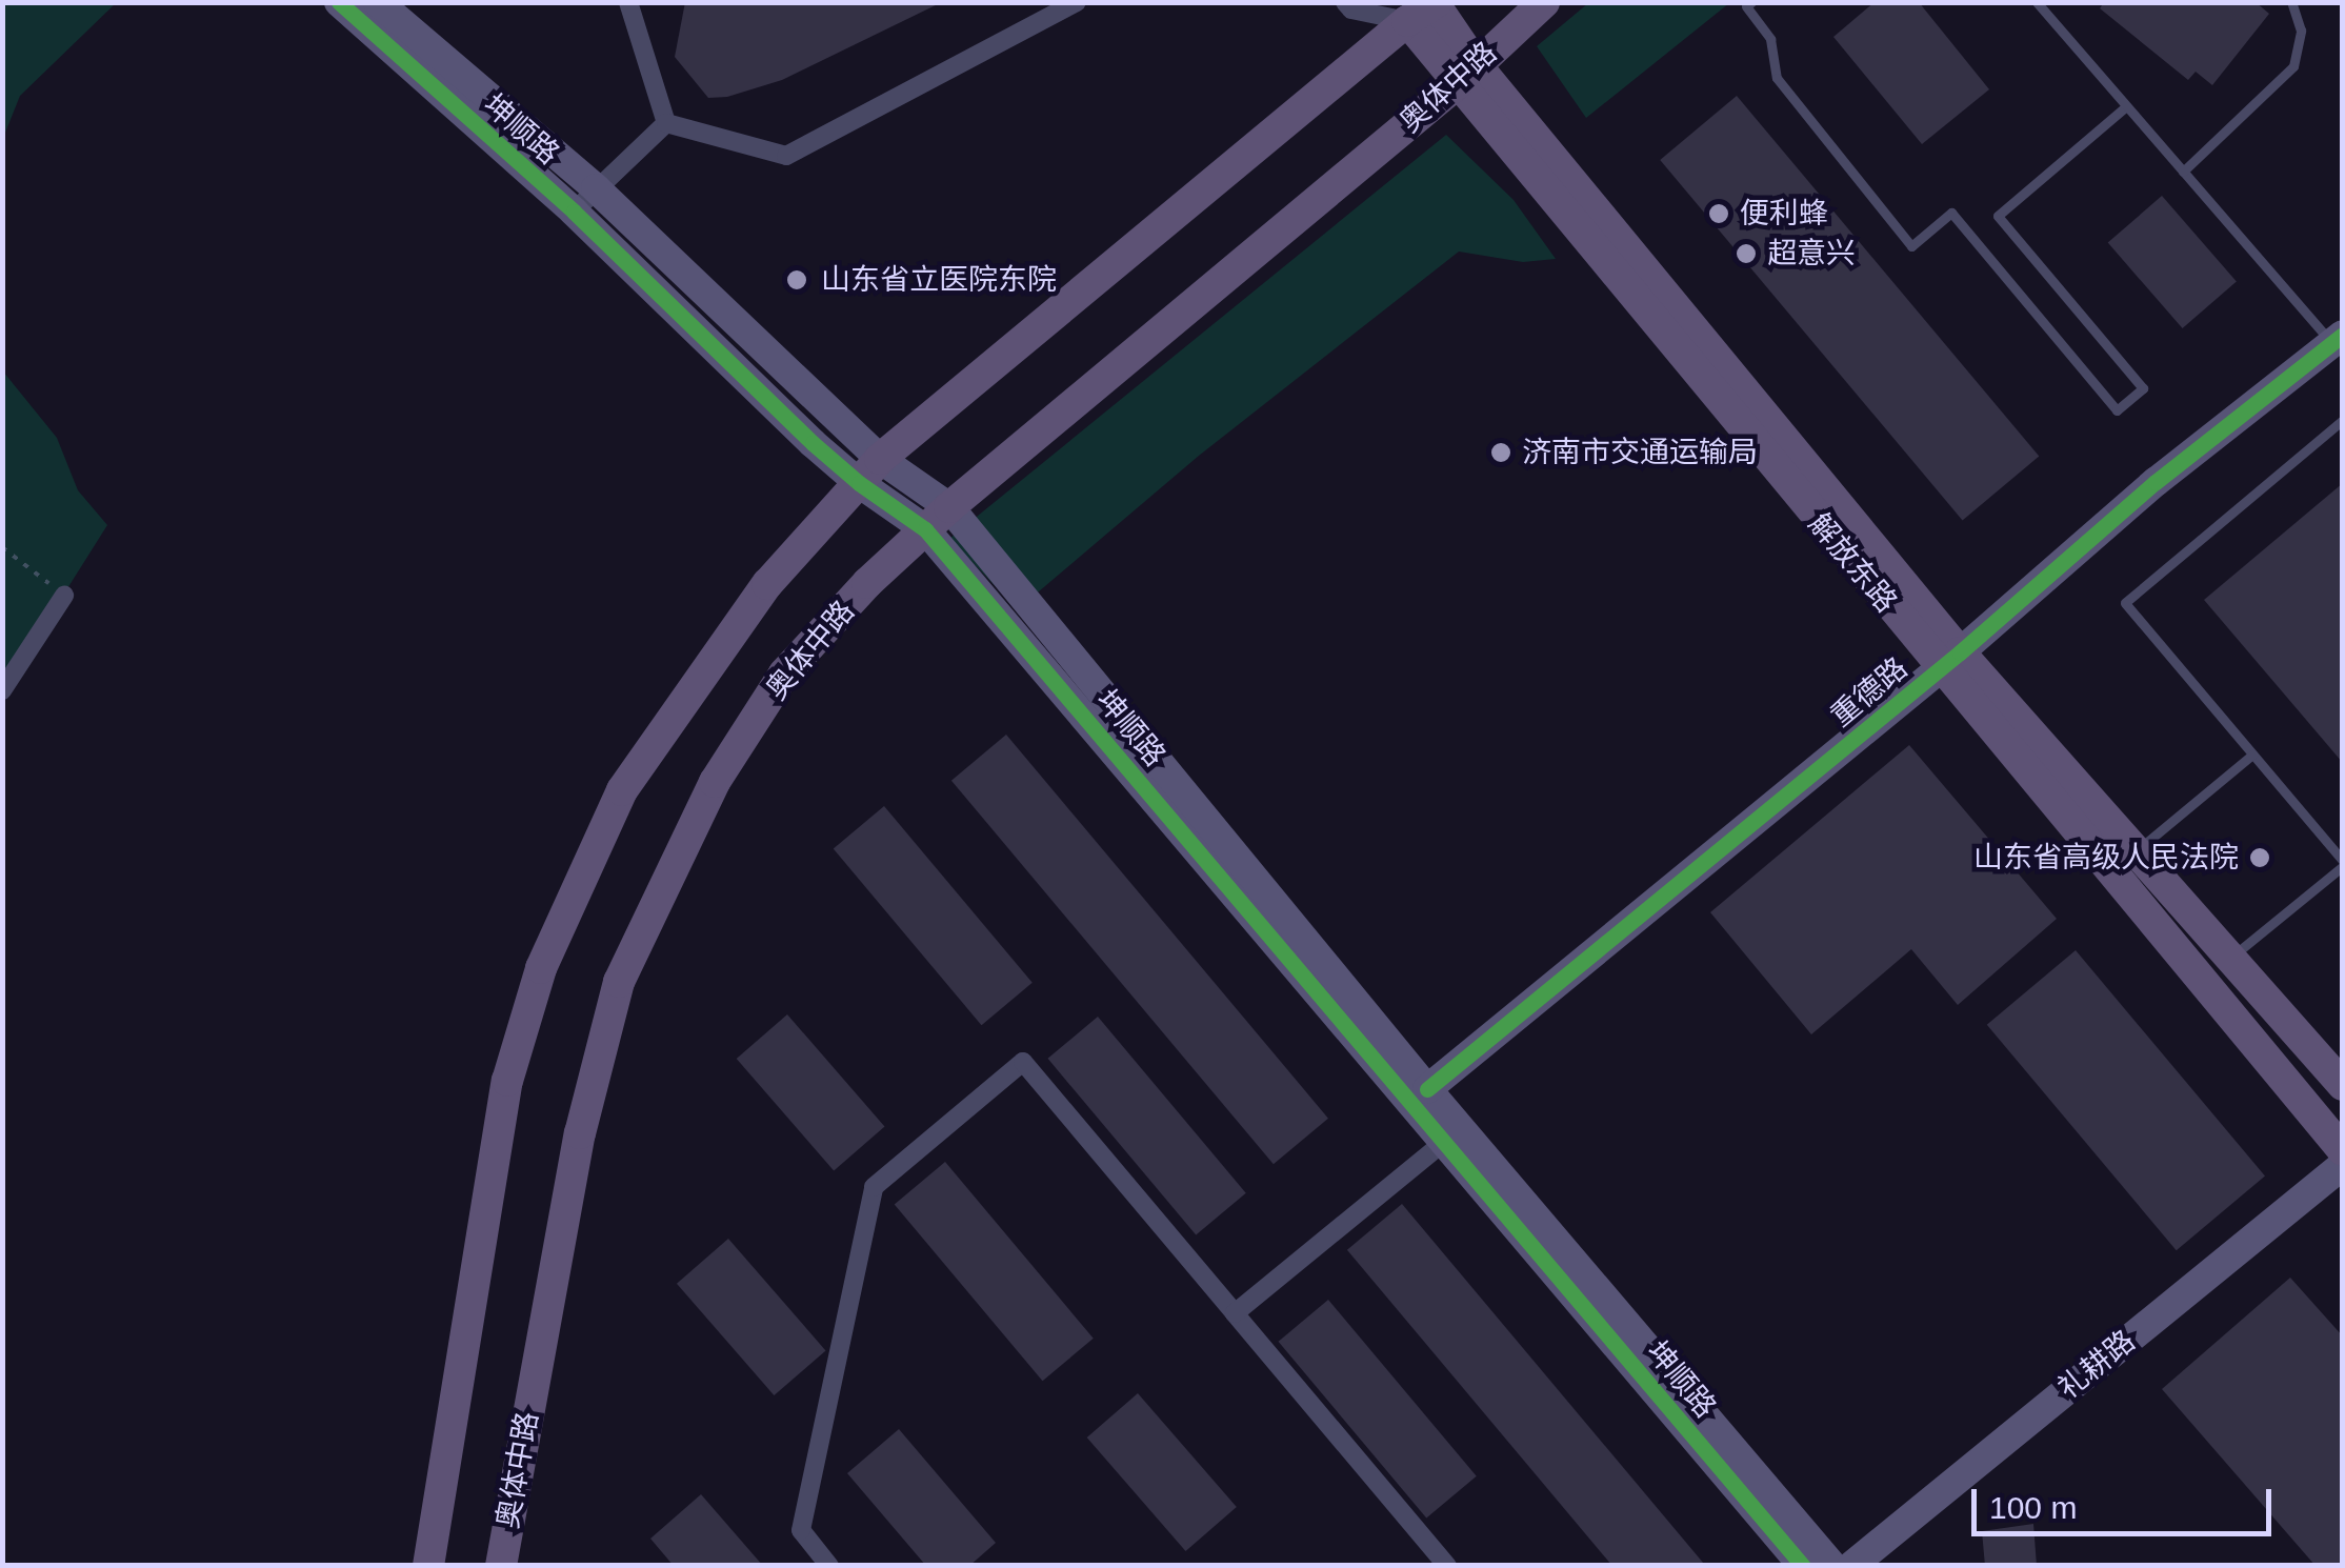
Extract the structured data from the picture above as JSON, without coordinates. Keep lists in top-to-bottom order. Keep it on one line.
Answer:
{"streets":{"main road":["奥体中路","解放东路"],"street":["坤顺路","重德路","礼耕路"]},"crossings":[["奥体中路","坤顺路"],["奥体中路","解放东路"],["坤顺路","重德路"],["解放东路","重德路"]],"places":["便利蜂","超意兴","山东省立医院东院","济南市交通运输局","山东省高级人民法院"],"scale_bar":"100 m"}
